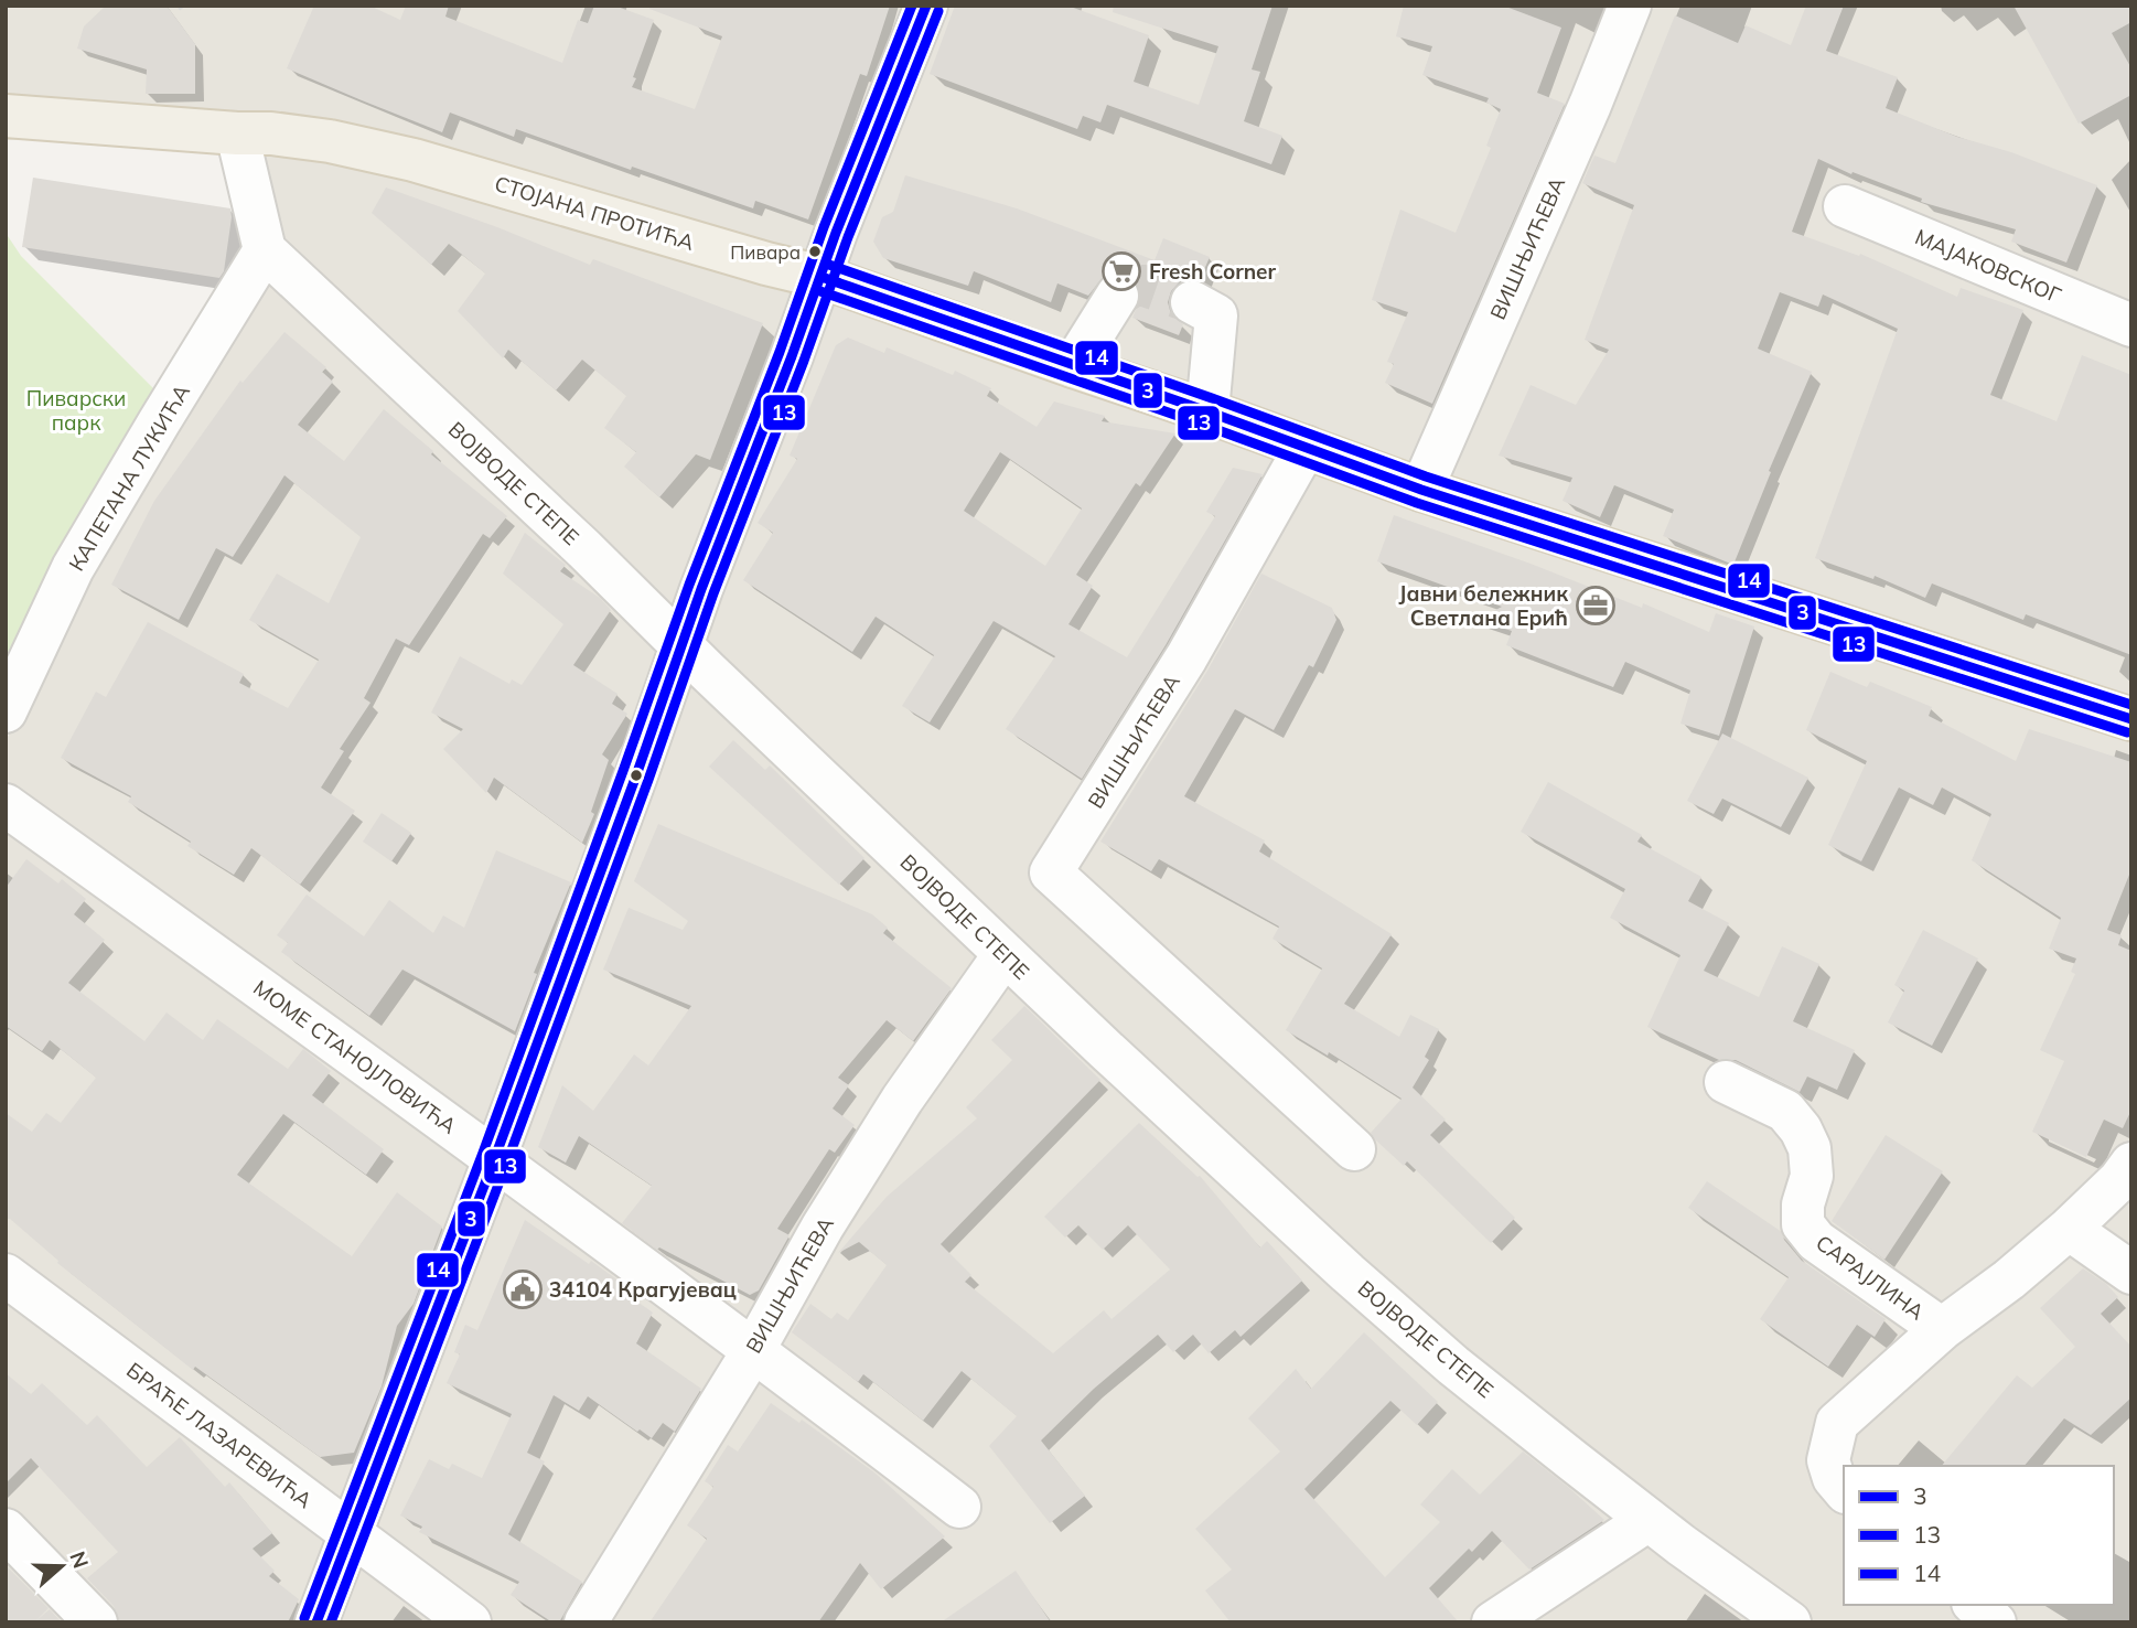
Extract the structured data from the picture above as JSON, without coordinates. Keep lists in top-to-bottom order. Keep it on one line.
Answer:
{"streets":{"main road":["СТОЈАНА ПРОТИЋА"],"street":["ВИШЊИЋЕВА","МАЈАКОВСКОГ","КАПЕТАНА ЛУКИЋА","ВОЈВОДЕ СТЕПЕ","МОМЕ СТАНОЈЛОВИЋА","САРАЈЛИНА","БРАЋЕ ЛАЗАРЕВИЋА"]},"crossings":[["СТОЈАНА ПРОТИЋА","ВИШЊИЋЕВА"],["ВИШЊИЋЕВА","ВОЈВОДЕ СТЕПЕ"],["ВИШЊИЋЕВА","МОМЕ СТАНОЈЛОВИЋА"],["КАПЕТАНА ЛУКИЋА","ВОЈВОДЕ СТЕПЕ"]],"parks":["Пиварски парк"],"places":{"other":["Пивара"],"supermarket":["Fresh Corner"],"office":["Јавни бележник Светлана Ерић"],"public building":["34104 Крагујевац"]},"lines":["transit line 3","transit line 14","transit line 13"],"legend":["3","13","14"],"north":"right"}
